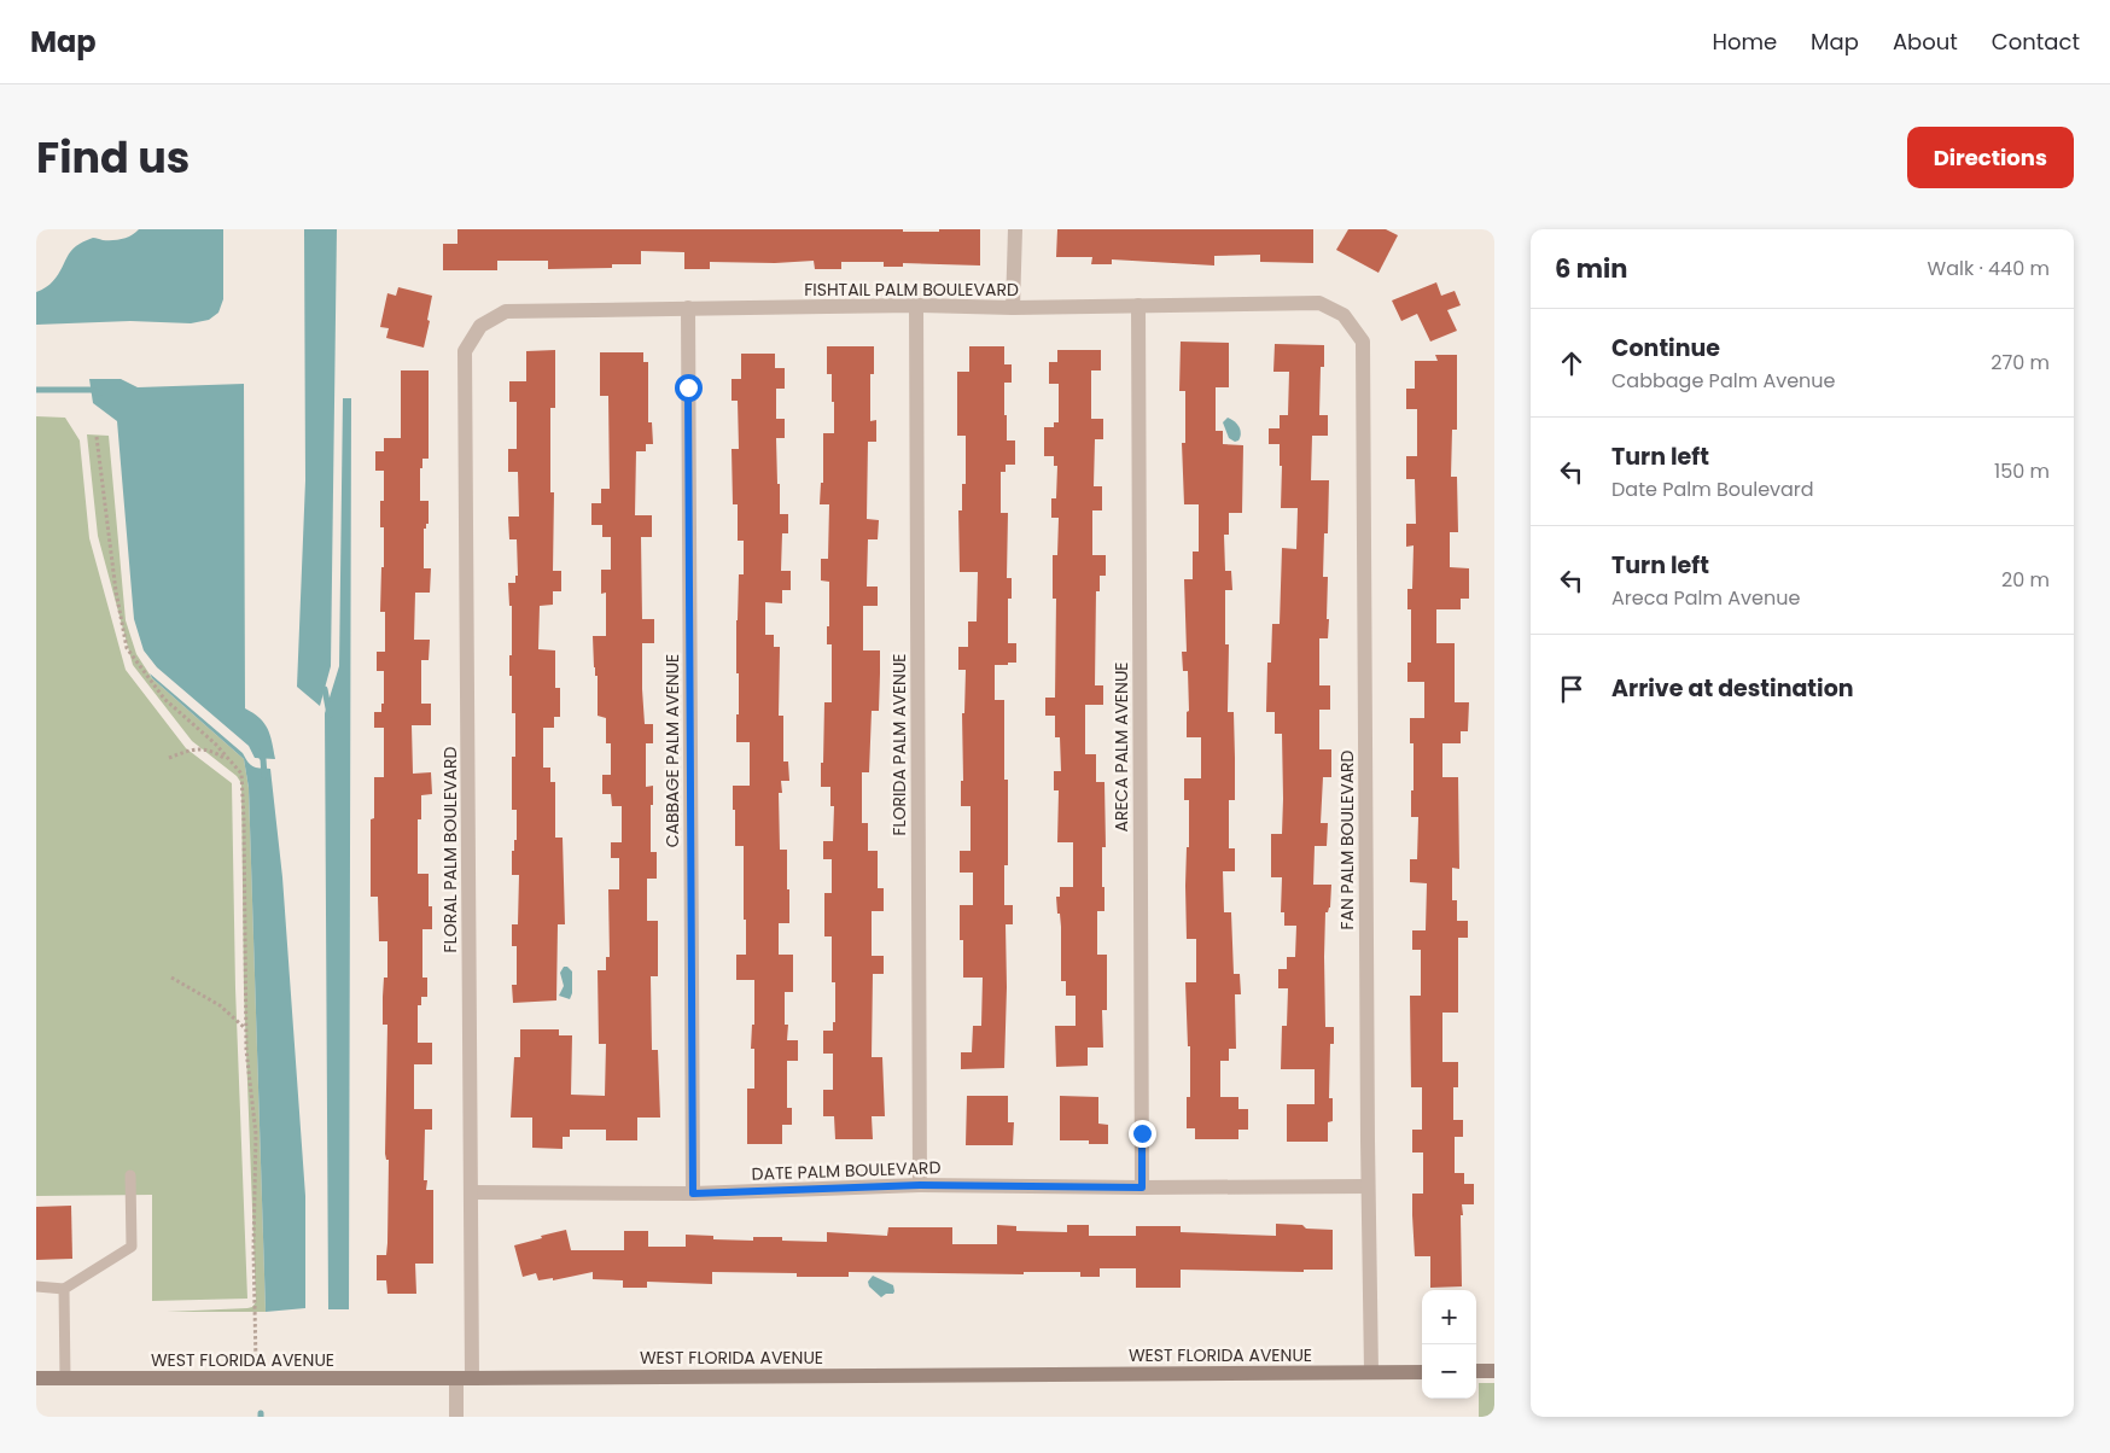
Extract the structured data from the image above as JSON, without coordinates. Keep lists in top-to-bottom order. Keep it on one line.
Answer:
{"streets":{"street":["FISHTAIL PALM BOULEVARD","FLORIDA PALM AVENUE","ARECA PALM AVENUE","CABBAGE PALM AVENUE","FAN PALM BOULEVARD","FLORAL PALM BOULEVARD","DATE PALM BOULEVARD","WEST FLORIDA AVENUE"]},"crossings":[["FISHTAIL PALM BOULEVARD","FLORIDA PALM AVENUE"],["FISHTAIL PALM BOULEVARD","ARECA PALM AVENUE"],["FISHTAIL PALM BOULEVARD","CABBAGE PALM AVENUE"],["FISHTAIL PALM BOULEVARD","FAN PALM BOULEVARD"],["FISHTAIL PALM BOULEVARD","FLORAL PALM BOULEVARD"],["FLORIDA PALM AVENUE","DATE PALM BOULEVARD"],["ARECA PALM AVENUE","DATE PALM BOULEVARD"],["CABBAGE PALM AVENUE","DATE PALM BOULEVARD"],["FAN PALM BOULEVARD","DATE PALM BOULEVARD"],["FAN PALM BOULEVARD","WEST FLORIDA AVENUE"],["FLORAL PALM BOULEVARD","DATE PALM BOULEVARD"],["FLORAL PALM BOULEVARD","WEST FLORIDA AVENUE"]],"page":{"header":"Map","nav":["Home","Map","About","Contact"],"title":"Find us","buttons":"Directions","heading":["6 min","Walk · 440 m"],"list":[["Continue","Cabbage Palm Avenue","270 m"],["Turn left","Date Palm Boulevard","150 m"],["Turn left","Areca Palm Avenue","20 m"],"Arrive at destination"],"map_buttons":["+","−"]}}
